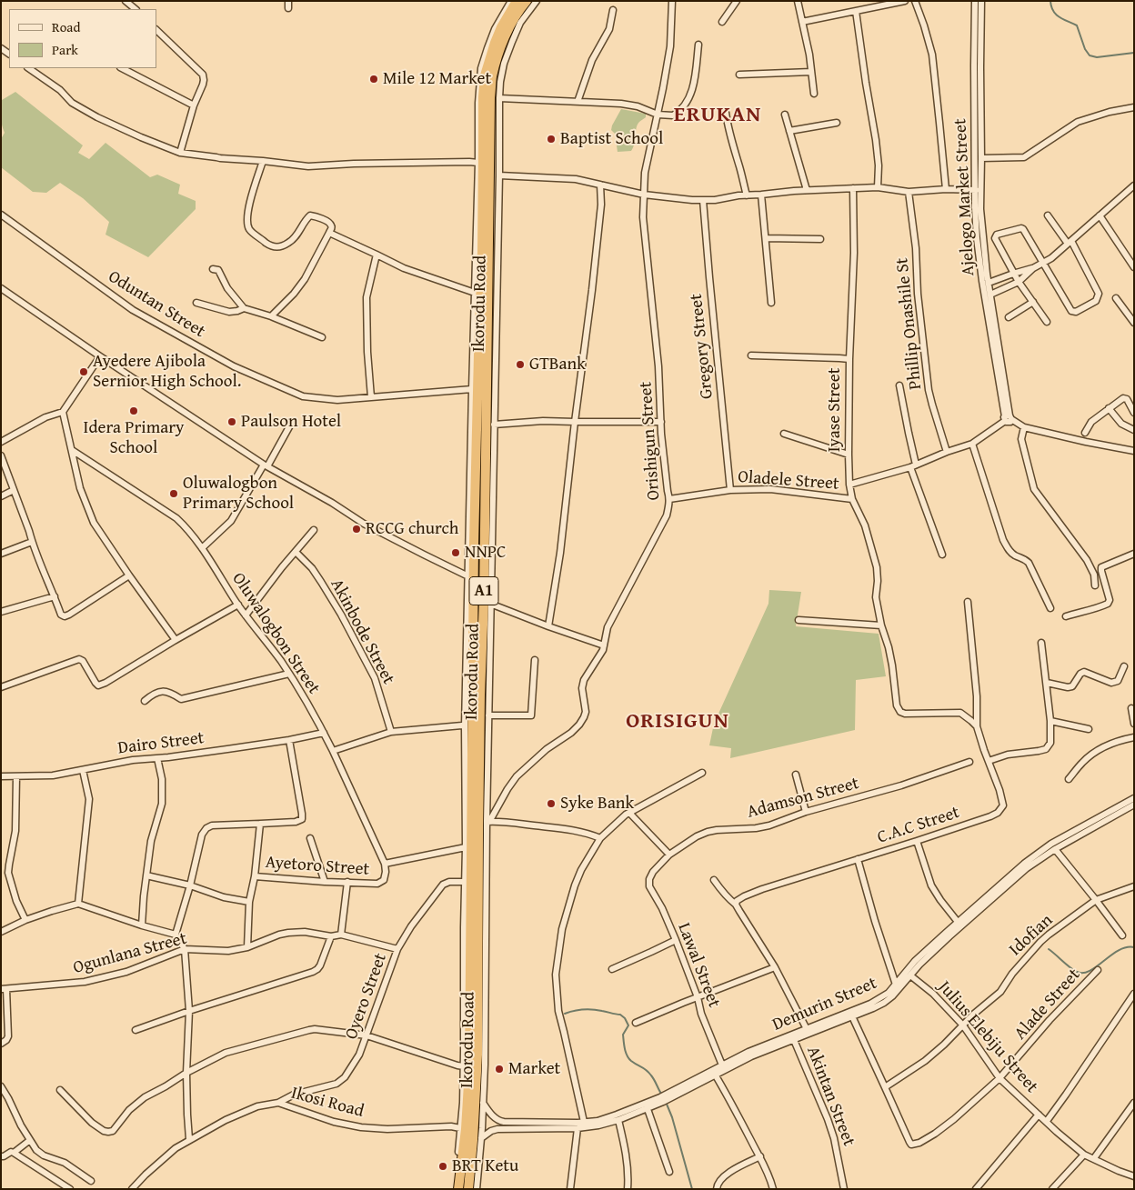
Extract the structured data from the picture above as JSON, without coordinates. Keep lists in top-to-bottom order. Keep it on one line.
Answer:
{"streets":{"highway":["Ikorodu Road","A1"],"street":["Ajelogo Market Street","Oduntan Street","Phillip Onashile St","Gregory Street","Iyase Street","Orishigun Street","Oladele Street","Akinbode Street","Oluwalogbon Street","Dairo Street","Adamson Street","C.A.C Street","Ayetoro Street","Idofian","Ogunlana Street","Lawal Street","Oyero Street","Demurin Street","Alade Street","Julius Elebiju Street","Akintan Street","Ikosi Road"]},"crossings":[["Ikorodu Road","Oduntan Street"],["Ikorodu Road","Orishigun Street"],["Ikorodu Road","Oyero Street"],["Ikorodu Road","Demurin Street"],["Ikorodu Road","Ikosi Road"],["Gregory Street","Oladele Street"],["Iyase Street","Oladele Street"],["Orishigun Street","Oladele Street"],["Oluwalogbon Street","Dairo Street"],["Oluwalogbon Street","Ayetoro Street"],["Adamson Street","Lawal Street"],["Idofian","Alade Street"],["Idofian","Julius Elebiju Street"],["Ogunlana Street","Oyero Street"],["Lawal Street","Demurin Street"],["Oyero Street","Ikosi Road"],["Demurin Street","Julius Elebiju Street"],["Demurin Street","Akintan Street"],["Alade Street","Julius Elebiju Street"]],"districts":["ERUKAN","ORISIGUN"],"places":["Mile 12 Market","Baptist School","GTBank","Ayedere Ajibola Sernior High School.","Idera Primary School","Paulson Hotel","Oluwalogbon Primary School","RCCG church","NNPC","Syke Bank","Market","BRT Ketu"],"legend":["Road","Park"]}
